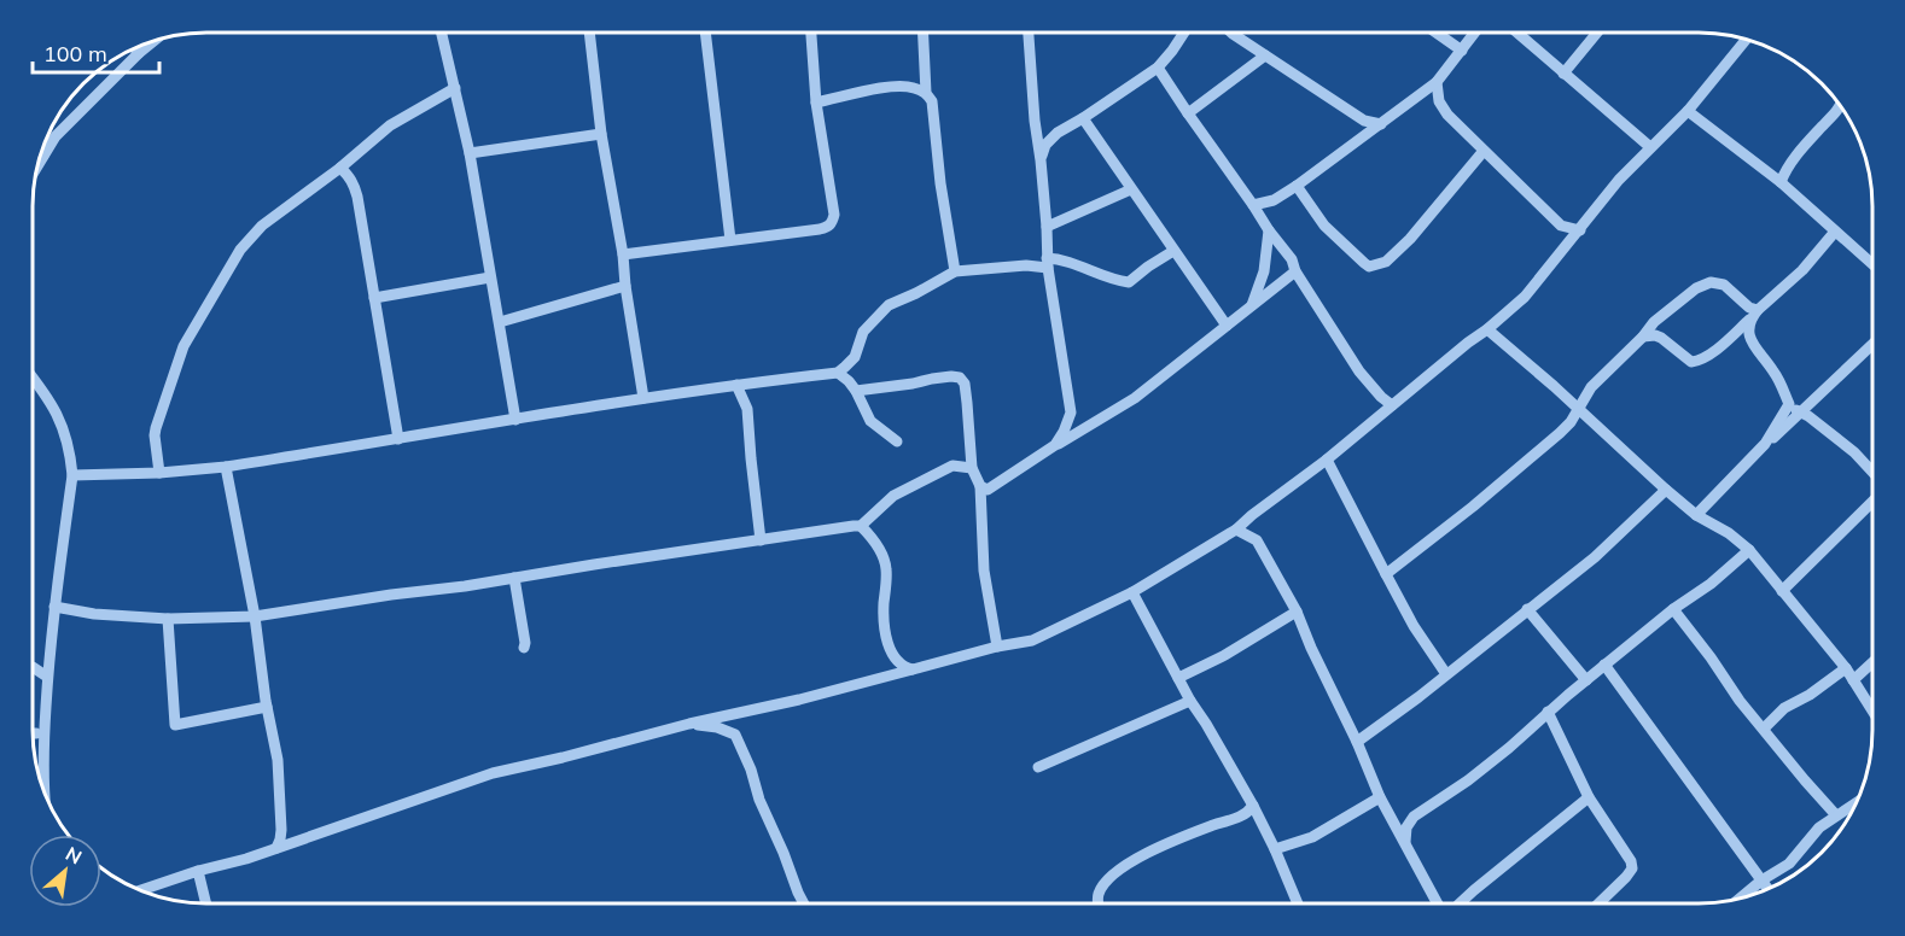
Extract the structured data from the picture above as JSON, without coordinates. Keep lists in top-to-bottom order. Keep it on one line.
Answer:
{"scale_bar":"100 m","north":"top right"}
